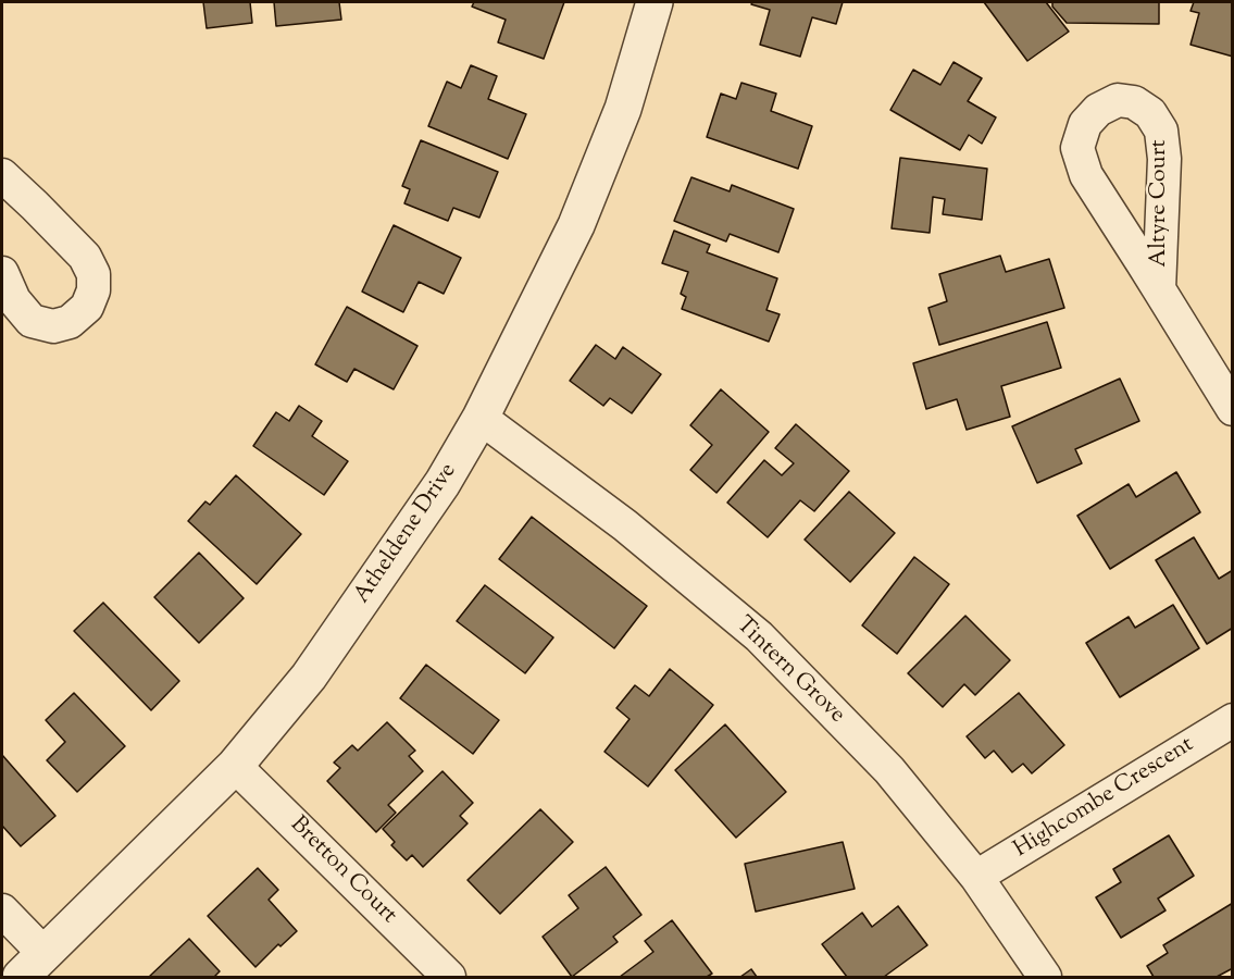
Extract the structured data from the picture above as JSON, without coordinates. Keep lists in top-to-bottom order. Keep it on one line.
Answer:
{"streets":{"street":["Altyre Court","Atheldene Drive","Tintern Grove","Highcombe Crescent","Bretton Court"]},"crossings":[["Atheldene Drive","Tintern Grove"],["Atheldene Drive","Bretton Court"],["Tintern Grove","Highcombe Crescent"]]}
